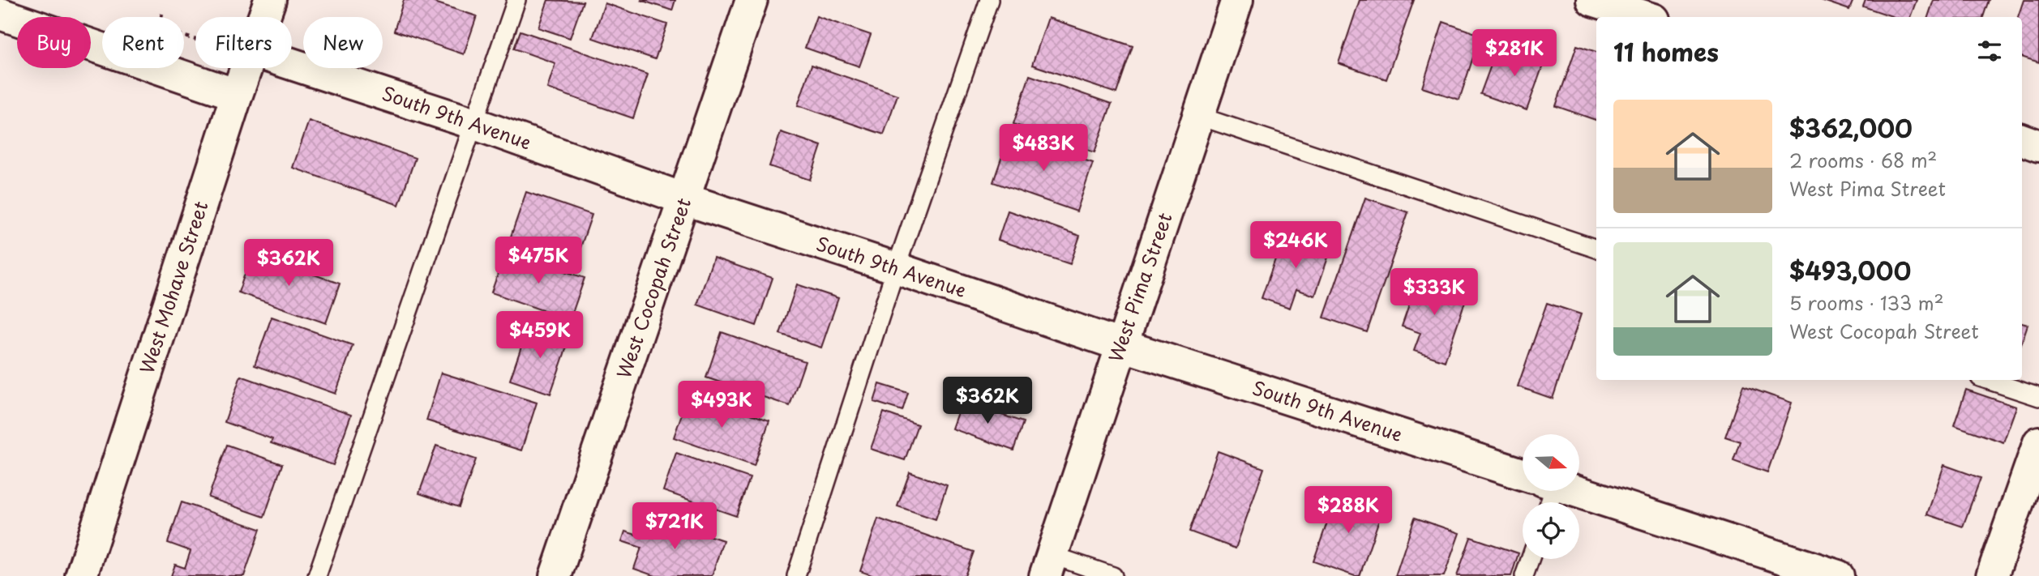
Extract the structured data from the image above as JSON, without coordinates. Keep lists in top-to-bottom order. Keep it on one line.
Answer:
{"streets":{"street":["South 9th Avenue","West Mohave Street","West Pima Street","West Cocopah Street"]},"crossings":[["South 9th Avenue","West Pima Street"],["South 9th Avenue","West Cocopah Street"]],"north":"right","page":{"chip":["Buy","Rent","Filters","New"],"heading":"11 homes","price":["$281K","$483K","$246K","$475K","$362K","$333K","$459K","$362K","$493K","$288K","$721K"],"list":[{"name":"$362,000","note":"2 rooms · 68 m² · West Pima Street"},{"name":"$493,000","note":"5 rooms · 133 m² · West Cocopah Street"}]}}
